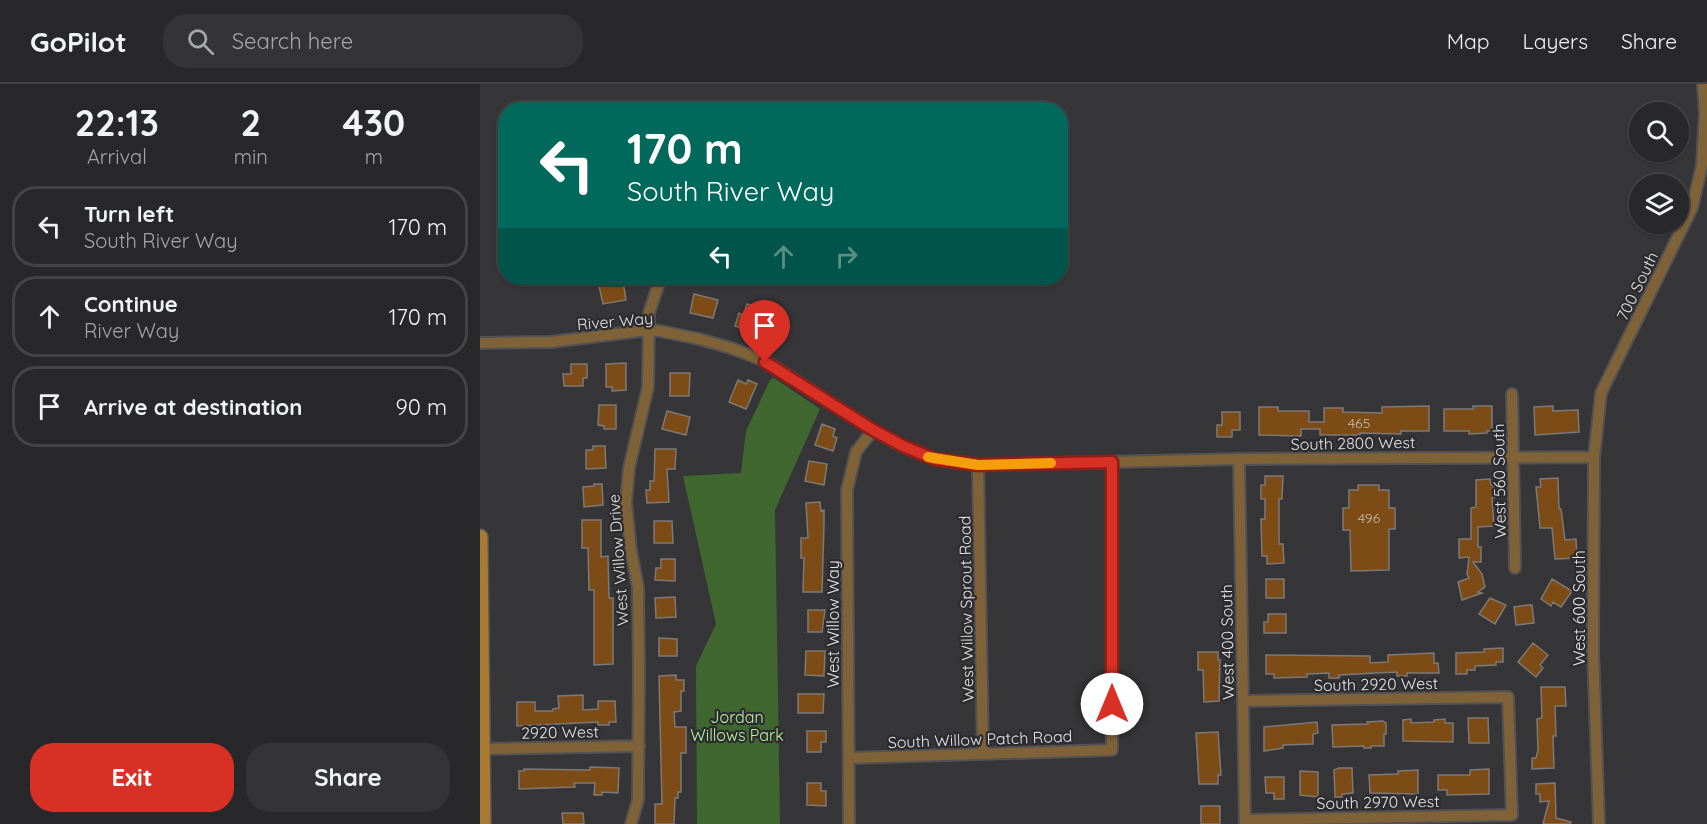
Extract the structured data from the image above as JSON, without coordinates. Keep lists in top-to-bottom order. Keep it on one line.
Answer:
{"streets":{"street":["700 South","River Way","South 2800 West","West 560 South","West Willow Drive","West 600 South","West Willow Sprout Road","West Willow Way","West 400 South","South 2920 West","2920 West","South Willow Patch Road","South 2970 West"]},"crossings":[["700 South","West 600 South"],["River Way","South 2800 West"],["River Way","West Willow Drive"],["River Way","West Willow Sprout Road"],["River Way","West Willow Way"],["South 2800 West","West 560 South"],["South 2800 West","West 600 South"],["South 2800 West","West Willow Sprout Road"],["South 2800 West","West 400 South"],["South 2800 West","South Willow Patch Road"],["West Willow Drive","2920 West"],["West Willow Sprout Road","South Willow Patch Road"],["West Willow Way","South Willow Patch Road"],["West 400 South","South 2920 West"],["West 400 South","South 2970 West"],["South 2920 West","South 2970 West"]],"parks":["Jordan Willows Park"],"house_numbers":["465","496"],"page":{"header":"GoPilot","search":"Search here","nav":["Map","Layers","Share"],"eta":["22:13","Arrival","2","min","430","m"],"turn":["170 m","South River Way"],"list":[{"name":"Turn left","note":"South River Way","value":"170 m"},{"name":"Continue","note":"River Way","value":"170 m"},{"name":"Arrive at destination","value":"90 m"}],"buttons":["Exit","Share"]}}
